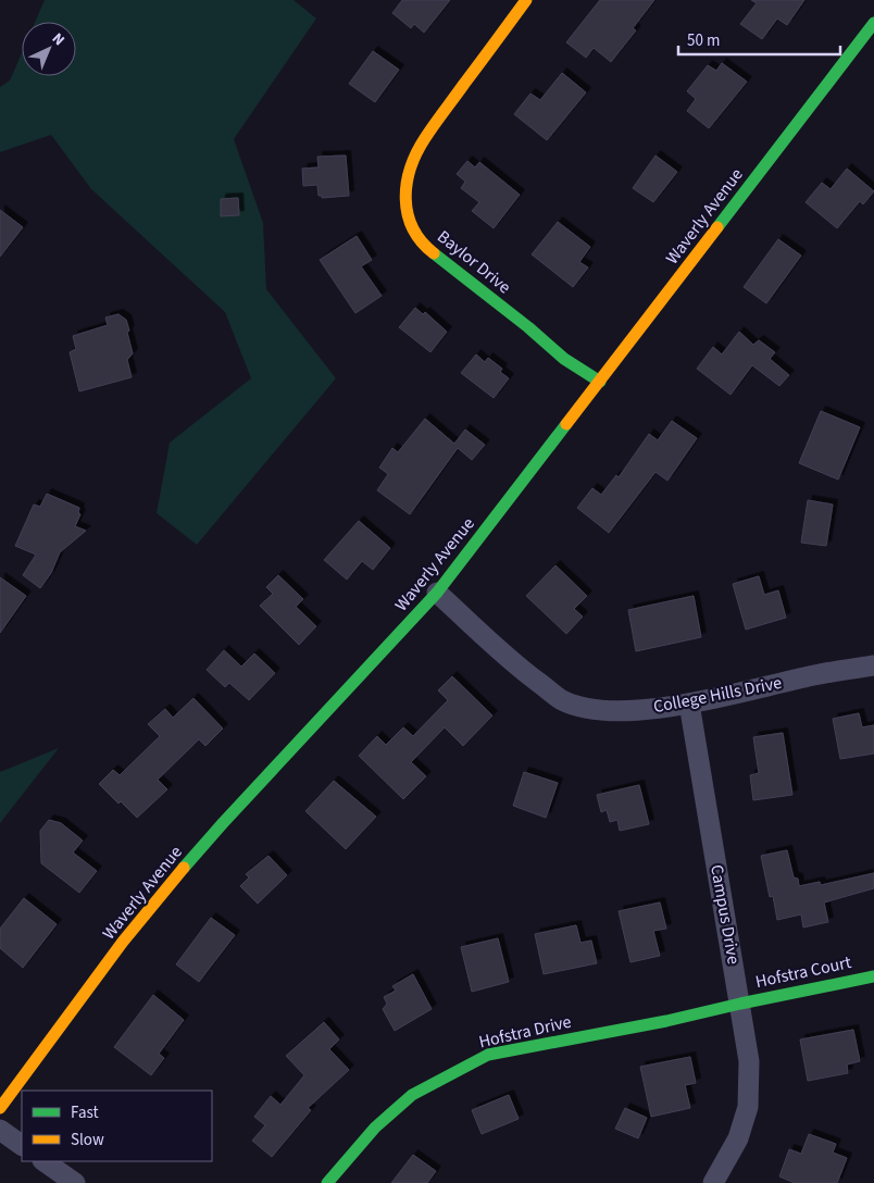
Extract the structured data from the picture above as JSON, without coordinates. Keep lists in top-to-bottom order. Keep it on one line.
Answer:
{"streets":{"street":["Waverly Avenue","Baylor Drive","College Hills Drive","Campus Drive","Hofstra Court","Hofstra Drive"]},"crossings":[["Waverly Avenue","Baylor Drive"],["Waverly Avenue","College Hills Drive"],["College Hills Drive","Campus Drive"],["Campus Drive","Hofstra Court"],["Campus Drive","Hofstra Drive"],["Hofstra Court","Hofstra Drive"]],"legend":["Fast","Slow"],"scale_bar":"50 m","north":"top right"}
